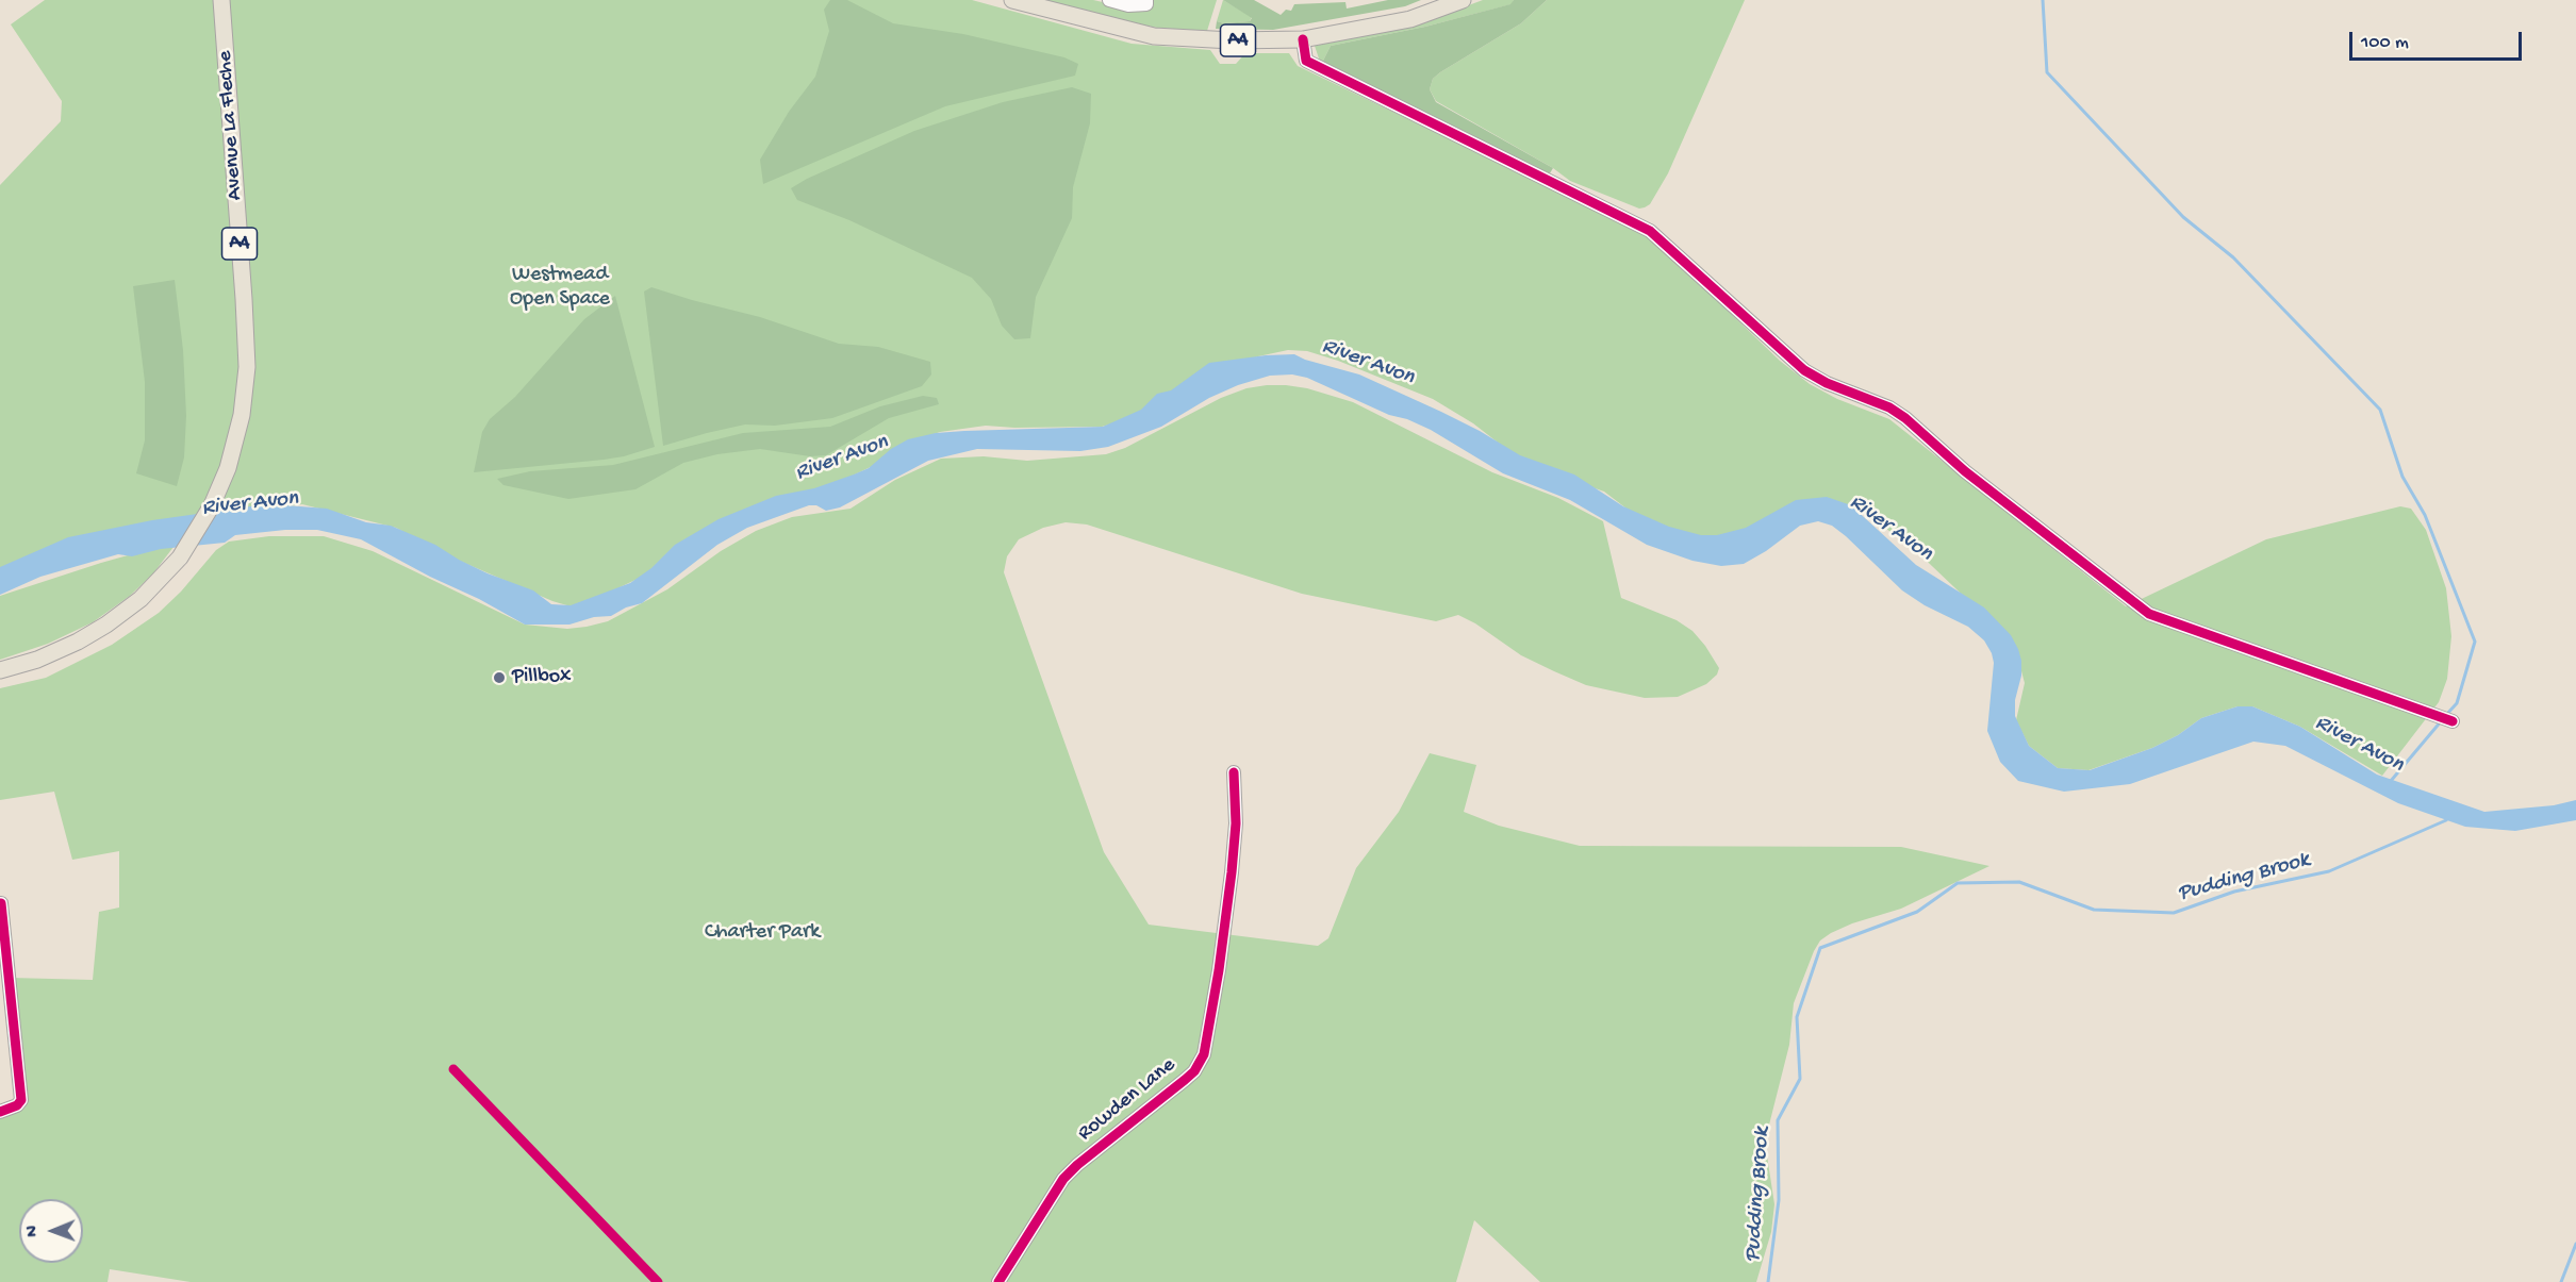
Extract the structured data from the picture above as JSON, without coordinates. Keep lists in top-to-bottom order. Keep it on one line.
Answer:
{"streets":{"main road":["A4","Avenue La Fleche"],"street":["Rowden Lane"]},"water":["River Avon","Pudding Brook"],"parks":["Westmead Open Space","Charter Park"],"places":["Pillbox"],"scale_bar":"100 m","north":"left"}
